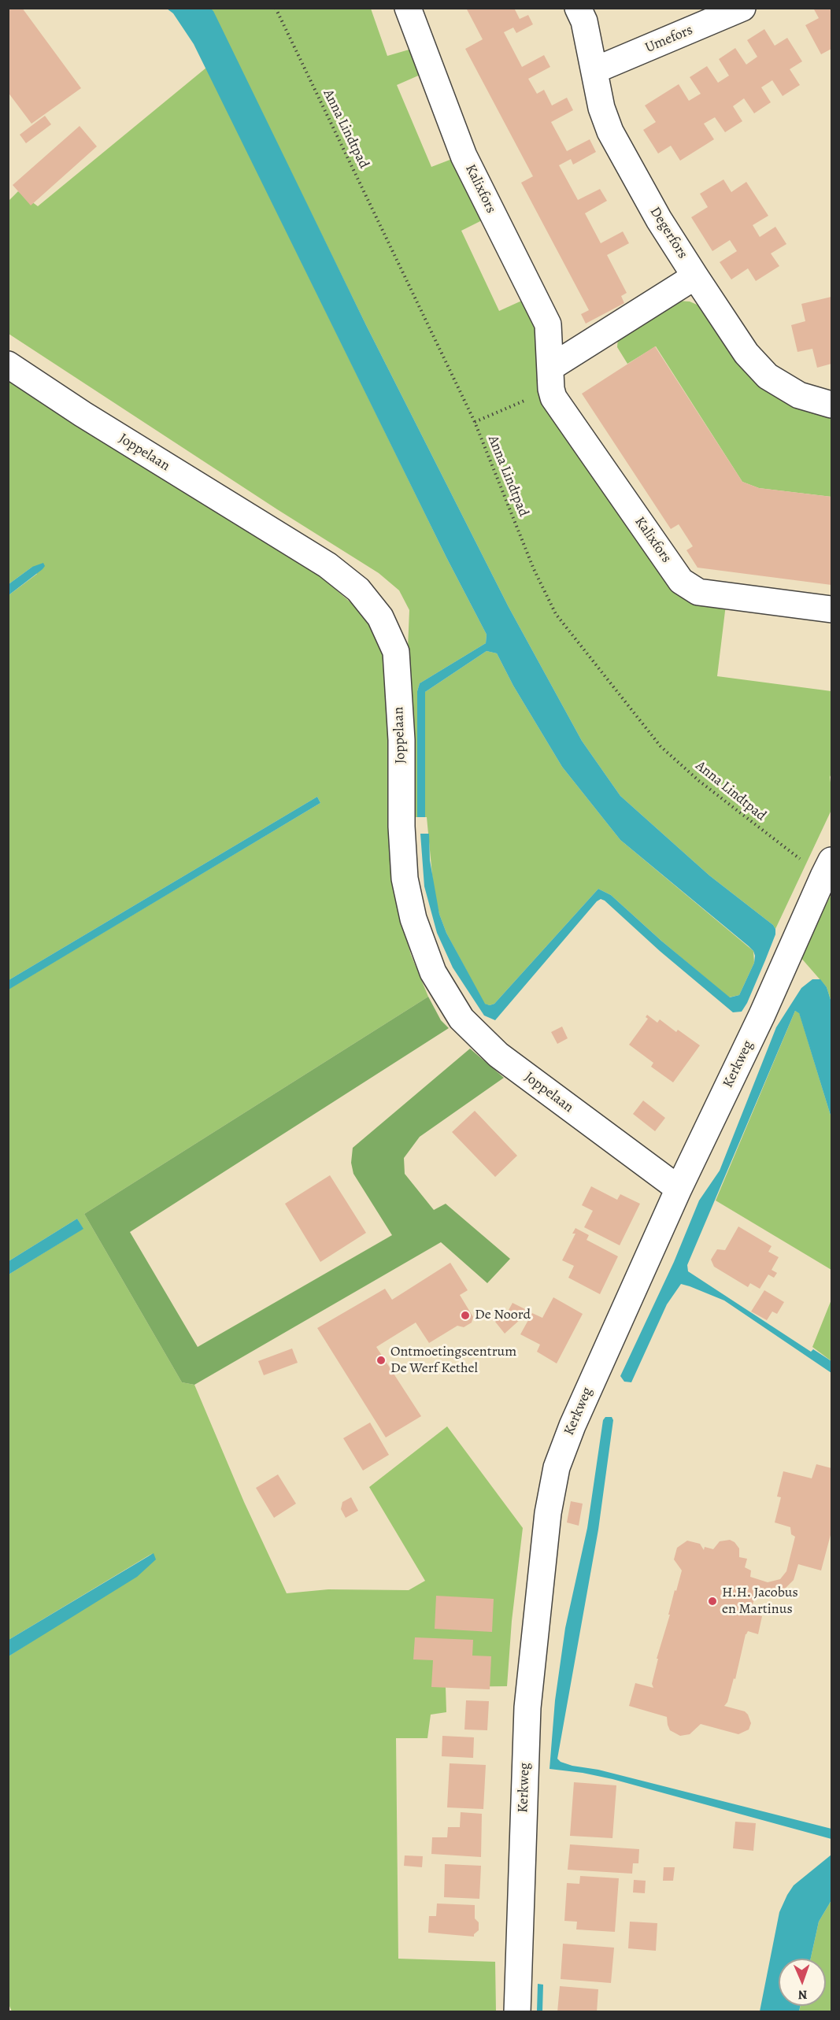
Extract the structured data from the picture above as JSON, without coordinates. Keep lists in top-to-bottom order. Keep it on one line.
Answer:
{"streets":{"street":["Umefors","Kalixfors","Degerfors","Joppelaan","Kerkweg"],"path":["Anna Lindtpad"]},"crossings":[["Umefors","Degerfors"],["Anna Lindtpad","Kerkweg"],["Joppelaan","Kerkweg"]],"places":["De Noord","Ontmoetingscentrum De Werf Kethel","H.H. Jacobus en Martinus"],"north":"bottom"}
